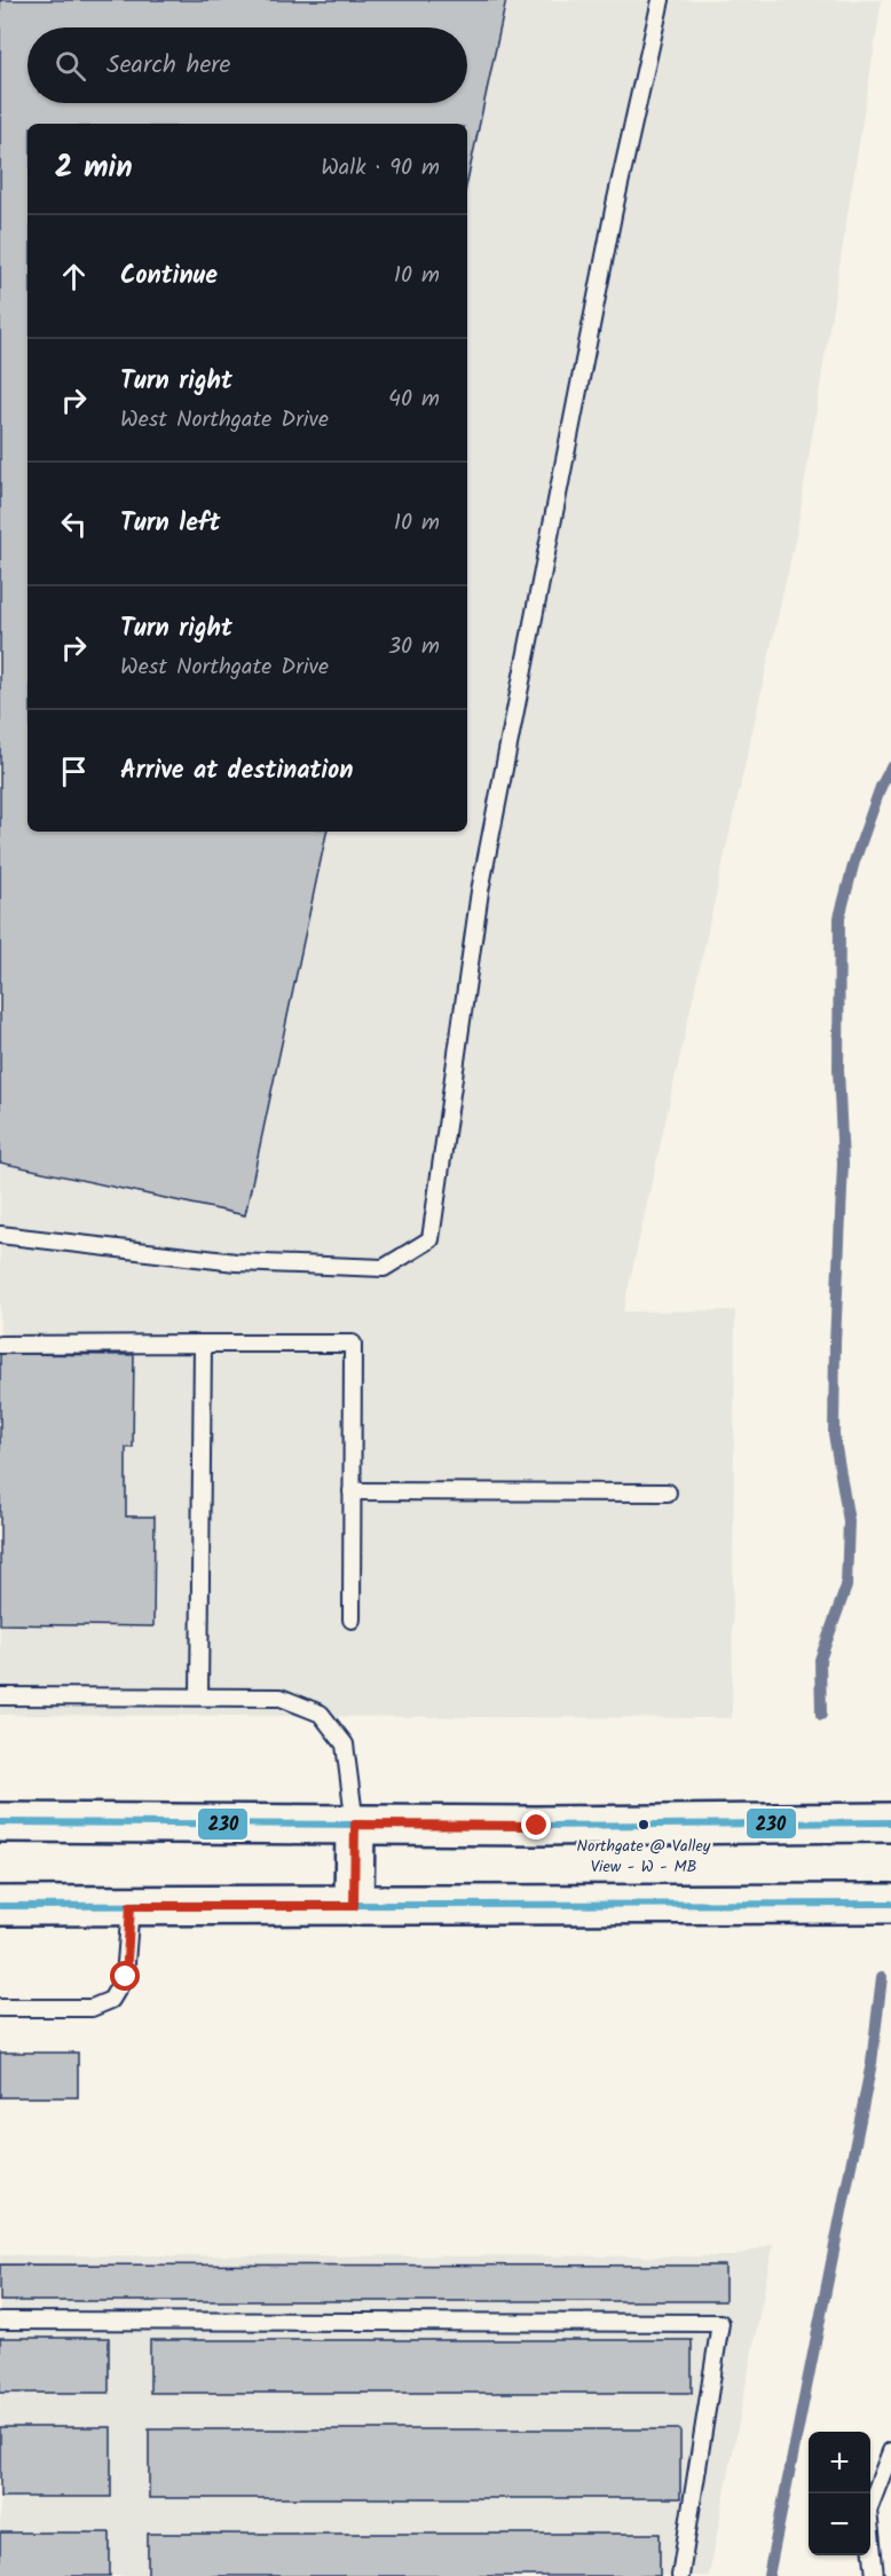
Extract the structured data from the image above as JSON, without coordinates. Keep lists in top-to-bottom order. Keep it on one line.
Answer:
{"places":["Northgate @ Valley View - W - MB"],"lines":["transit line 230"],"page":{"search":"Search here","heading":["2 min","Walk · 90 m"],"list":[["Continue","10 m"],["Turn right","West Northgate Drive","40 m"],["Turn left","10 m"],["Turn right","West Northgate Drive","30 m"],"Arrive at destination"],"map_buttons":["+","−"]}}
